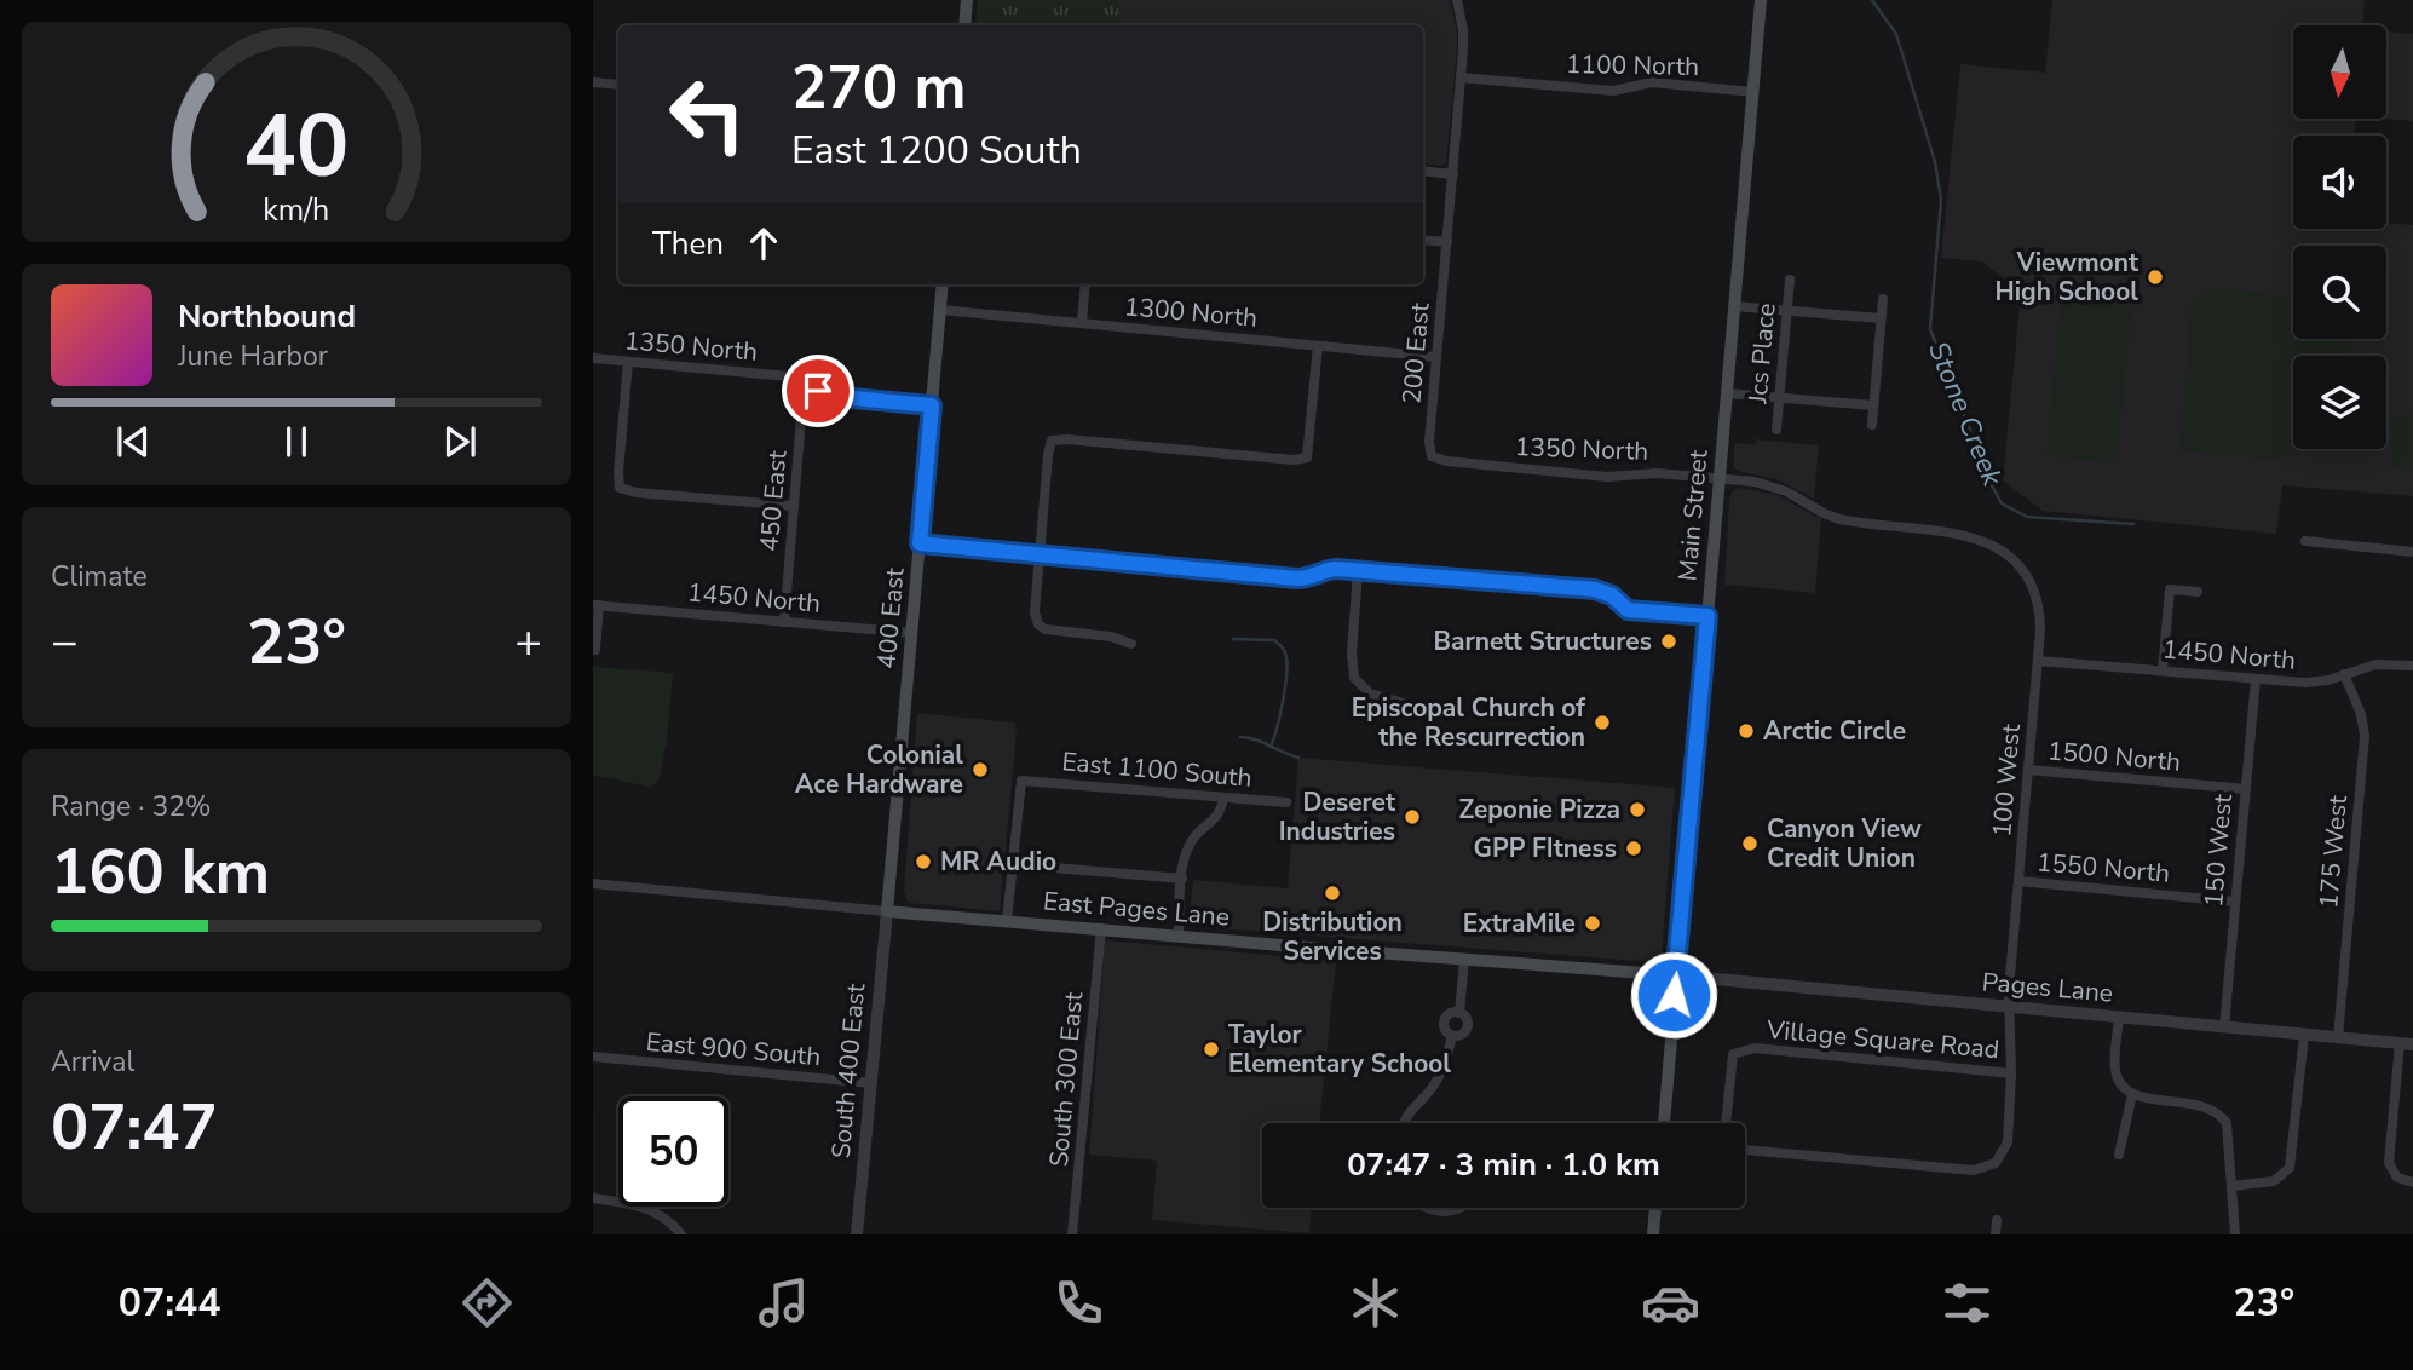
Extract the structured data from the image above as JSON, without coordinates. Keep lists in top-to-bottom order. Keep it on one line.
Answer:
{"streets":{"main road":["Main Street","400 East","East Pages Lane"],"street":["1100 North","1300 North","1350 North","200 East","Jcs Place","450 East","1450 North","1500 North","East 1100 South","100 West","150 West","175 West","1550 North","Pages Lane","Village Square Road","East 900 South","South 400 East","South 300 East"]},"crossings":[["1100 North","200 East"],["1100 North","Main Street"],["1300 North","200 East"],["1300 North","400 East"],["1350 North","200 East"],["1350 North","450 East"],["1350 North","Main Street"],["1350 North","400 East"],["1350 North","100 West"],["450 East","1450 North"],["Main Street","East Pages Lane"],["Main Street","Pages Lane"],["1450 North","400 East"],["1450 North","100 West"],["1450 North","150 West"],["1450 North","175 West"],["400 East","East Pages Lane"],["400 East","South 400 East"],["1500 North","100 West"],["1500 North","150 West"],["100 West","1550 North"],["100 West","Pages Lane"],["100 West","Village Square Road"],["150 West","1550 North"],["150 West","Pages Lane"],["175 West","Pages Lane"],["East Pages Lane","Pages Lane"],["East Pages Lane","South 400 East"],["East Pages Lane","South 300 East"],["East 900 South","South 400 East"]],"water":["Stone Creek"],"places":["Viewmont High School","Barnett Structures","Episcopal Church of the Rescurrection","Arctic Circle","Colonial Ace Hardware","Zeponie Pizza","Deseret Industries","Canyon View Credit Union","GPP FItness","MR Audio","Distribution Services","ExtraMile","Taylor Elementary School"],"north":"bottom","page":{"turn":["270 m","East 1200 South"],"then":"Then","song":["Northbound","June Harbor"],"tile":["Climate",["Range · 32%","160 km"],["Arrival","07:47"]],"heat":["−","23°","+"],"limit":"50","trip":"07:47 · 3 min · 1.0 km","tabs":["07:44","23°"],"gauge":["40","km/h"]}}
